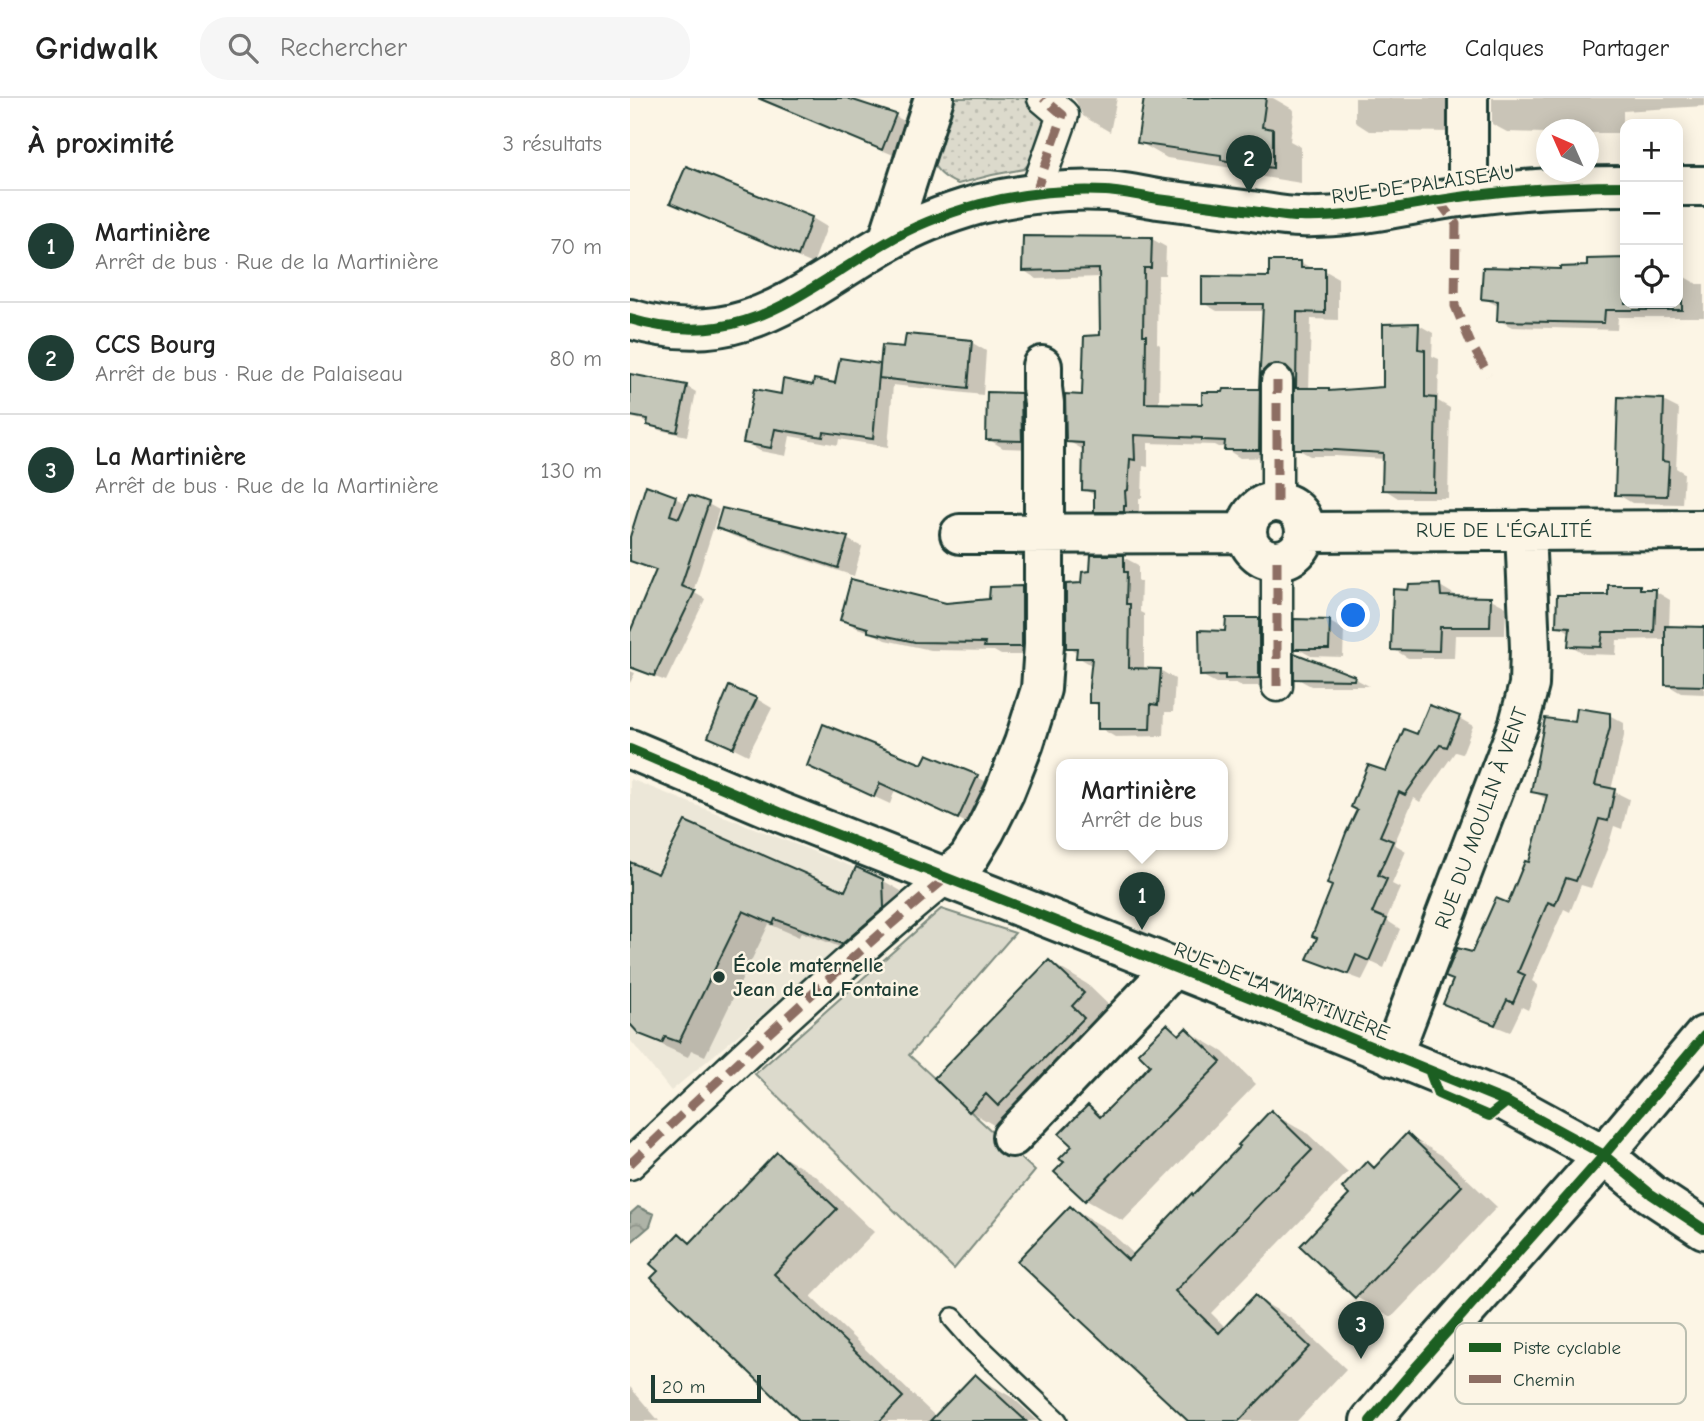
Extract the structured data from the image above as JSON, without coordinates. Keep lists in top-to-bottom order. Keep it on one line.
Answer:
{"streets":{"street":["RUE DE PALAISEAU","RUE DE L'ÉGALITÉ","RUE DU MOULIN À VENT","RUE DE LA MARTINIÈRE"]},"crossings":[["RUE DE L'ÉGALITÉ","RUE DU MOULIN À VENT"],["RUE DU MOULIN À VENT","RUE DE LA MARTINIÈRE"]],"places":["École maternelle Jean de La Fontaine"],"legend":["Piste cyclable","Chemin"],"scale_bar":"20 m","north":"top left","page":{"header":"Gridwalk","search":"Rechercher","nav":["Carte","Calques","Partager"],"heading":["À proximité","3 résultats"],"map_buttons":["+","−"],"pins":["2","1","3"],"list":[{"mark":"1","name":"Martinière","note":"Arrêt de bus · Rue de la Martinière","value":"70 m"},{"mark":"2","name":"CCS Bourg","note":"Arrêt de bus · Rue de Palaiseau","value":"80 m"},{"mark":"3","name":"La Martinière","note":"Arrêt de bus · Rue de la Martinière","value":"130 m"}],"popup":["Martinière","Arrêt de bus"],"scale":"20 m"}}
